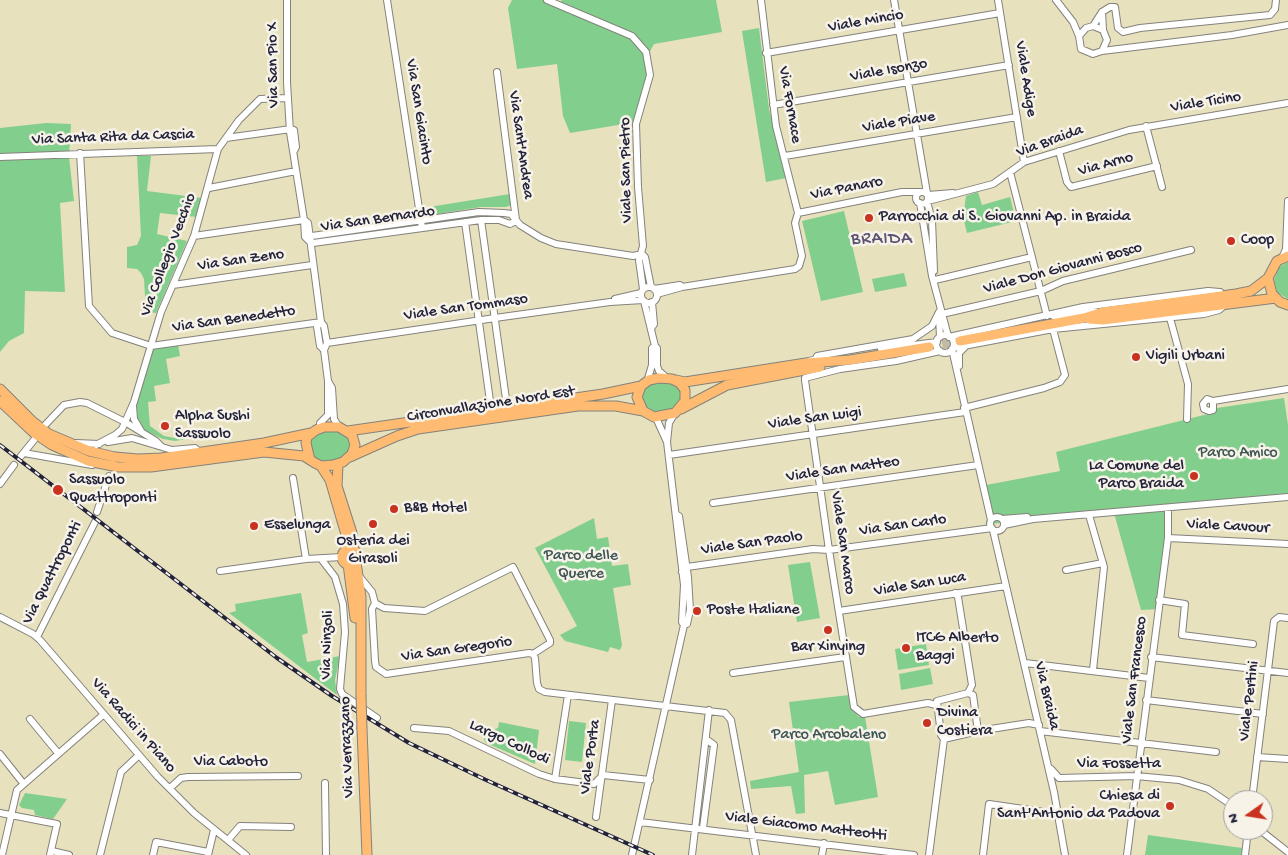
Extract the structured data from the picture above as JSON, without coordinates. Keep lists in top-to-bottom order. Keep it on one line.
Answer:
{"streets":{"main road":["Circonvallazione Nord Est","Via Verrazzano"],"street":["Viale Mincio","Via San Pio X","Viale Isonzo","Viale Adige","Viale Ticino","Via Fornace","Via San Giacinto","Viale Piave","Via Santa Rita da Cascia","Via Braida","Via Sant'Andrea","Via Arno","Viale San Pietro","Via Panaro","Via San Bernardo","Via Collegio Vecchio","Via San Zeno","Viale Don Giovanni Bosco","Viale San Tommaso","Via San Benedetto","Viale San Luigi","Viale San Matteo","Via San Carlo","Viale Cavour","Viale San Marco","Viale San Paolo","Via Quattroponti","Viale San Luca","Via Ninzoli","Via San Gregorio","Viale San Francesco","Viale Pertini","Via Radici in Piano","Largo Collodi","Viale Porta","Via Caboto","Via Fossetta","Viale Giacomo Matteotti"]},"crossings":[["Viale Mincio","Viale Adige"],["Viale Mincio","Via Fornace"],["Via San Pio X","Via San Bernardo"],["Via San Pio X","Via Collegio Vecchio"],["Via San Pio X","Via San Zeno"],["Via San Pio X","Viale San Tommaso"],["Via San Pio X","Via San Benedetto"],["Via San Pio X","Circonvallazione Nord Est"],["Via San Pio X","Via Verrazzano"],["Viale Isonzo","Viale Adige"],["Viale Isonzo","Via Fornace"],["Viale Adige","Viale Piave"],["Viale Adige","Via Braida"],["Viale Ticino","Via Braida"],["Via Fornace","Viale Piave"],["Via Fornace","Viale San Pietro"],["Via Fornace","Via Panaro"],["Via San Giacinto","Via San Bernardo"],["Via Santa Rita da Cascia","Via Collegio Vecchio"],["Via Braida","Via Arno"],["Via Braida","Via Panaro"],["Via Braida","Viale Don Giovanni Bosco"],["Via Braida","Viale San Luigi"],["Via Braida","Viale San Matteo"],["Via Braida","Via San Carlo"],["Via Braida","Viale San Luca"],["Via Braida","Via Fossetta"],["Via Sant'Andrea","Via San Bernardo"],["Viale San Pietro","Via San Bernardo"],["Viale San Pietro","Viale San Tommaso"],["Viale San Pietro","Circonvallazione Nord Est"],["Via Collegio Vecchio","Via San Zeno"],["Via Collegio Vecchio","Via San Benedetto"],["Circonvallazione Nord Est","Via Verrazzano"],["Viale San Luigi","Viale San Marco"],["Viale San Matteo","Viale San Marco"],["Via San Carlo","Viale San Marco"],["Via San Carlo","Viale San Paolo"],["Via San Carlo","Viale San Francesco"],["Viale Cavour","Viale San Francesco"],["Viale San Marco","Viale San Paolo"],["Viale San Marco","Viale San Luca"],["Via Quattroponti","Via Radici in Piano"],["Via San Gregorio","Viale Porta"],["Via San Gregorio","Viale Giacomo Matteotti"],["Viale San Francesco","Via Fossetta"],["Via Radici in Piano","Via Caboto"],["Largo Collodi","Viale Porta"]],"districts":["BRAIDA"],"parks":["Parco Amico","Parco delle Querce","Parco Arcobaleno"],"places":["Parrocchia di S. Giovanni Ap. in Braida","Coop","Vigili Urbani","Alpha Sushi Sassuolo","La Comune del Parco Braida","Sassuolo Quattroponti","B&B Hotel","Osteria dei Girasoli","Esselunga","Poste Italiane","Bar Xinying","ITCG Alberto Baggi","Divina Costiera","Chiesa di Sant'Antonio da Padova"],"north":"left"}
